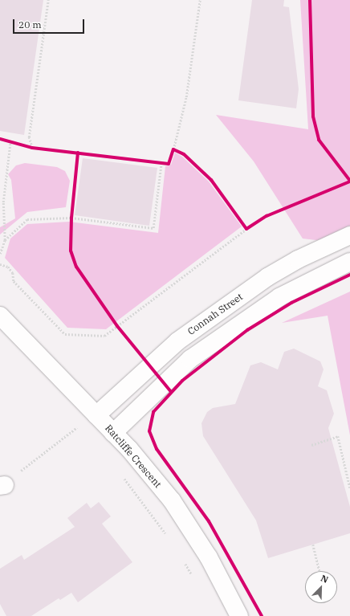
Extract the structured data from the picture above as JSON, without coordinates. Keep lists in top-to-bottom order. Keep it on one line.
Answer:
{"streets":{"street":["Connah Street","Ratcliffe Crescent"]},"crossings":[["Connah Street","Ratcliffe Crescent"]],"scale_bar":"20 m","north":"top right"}
